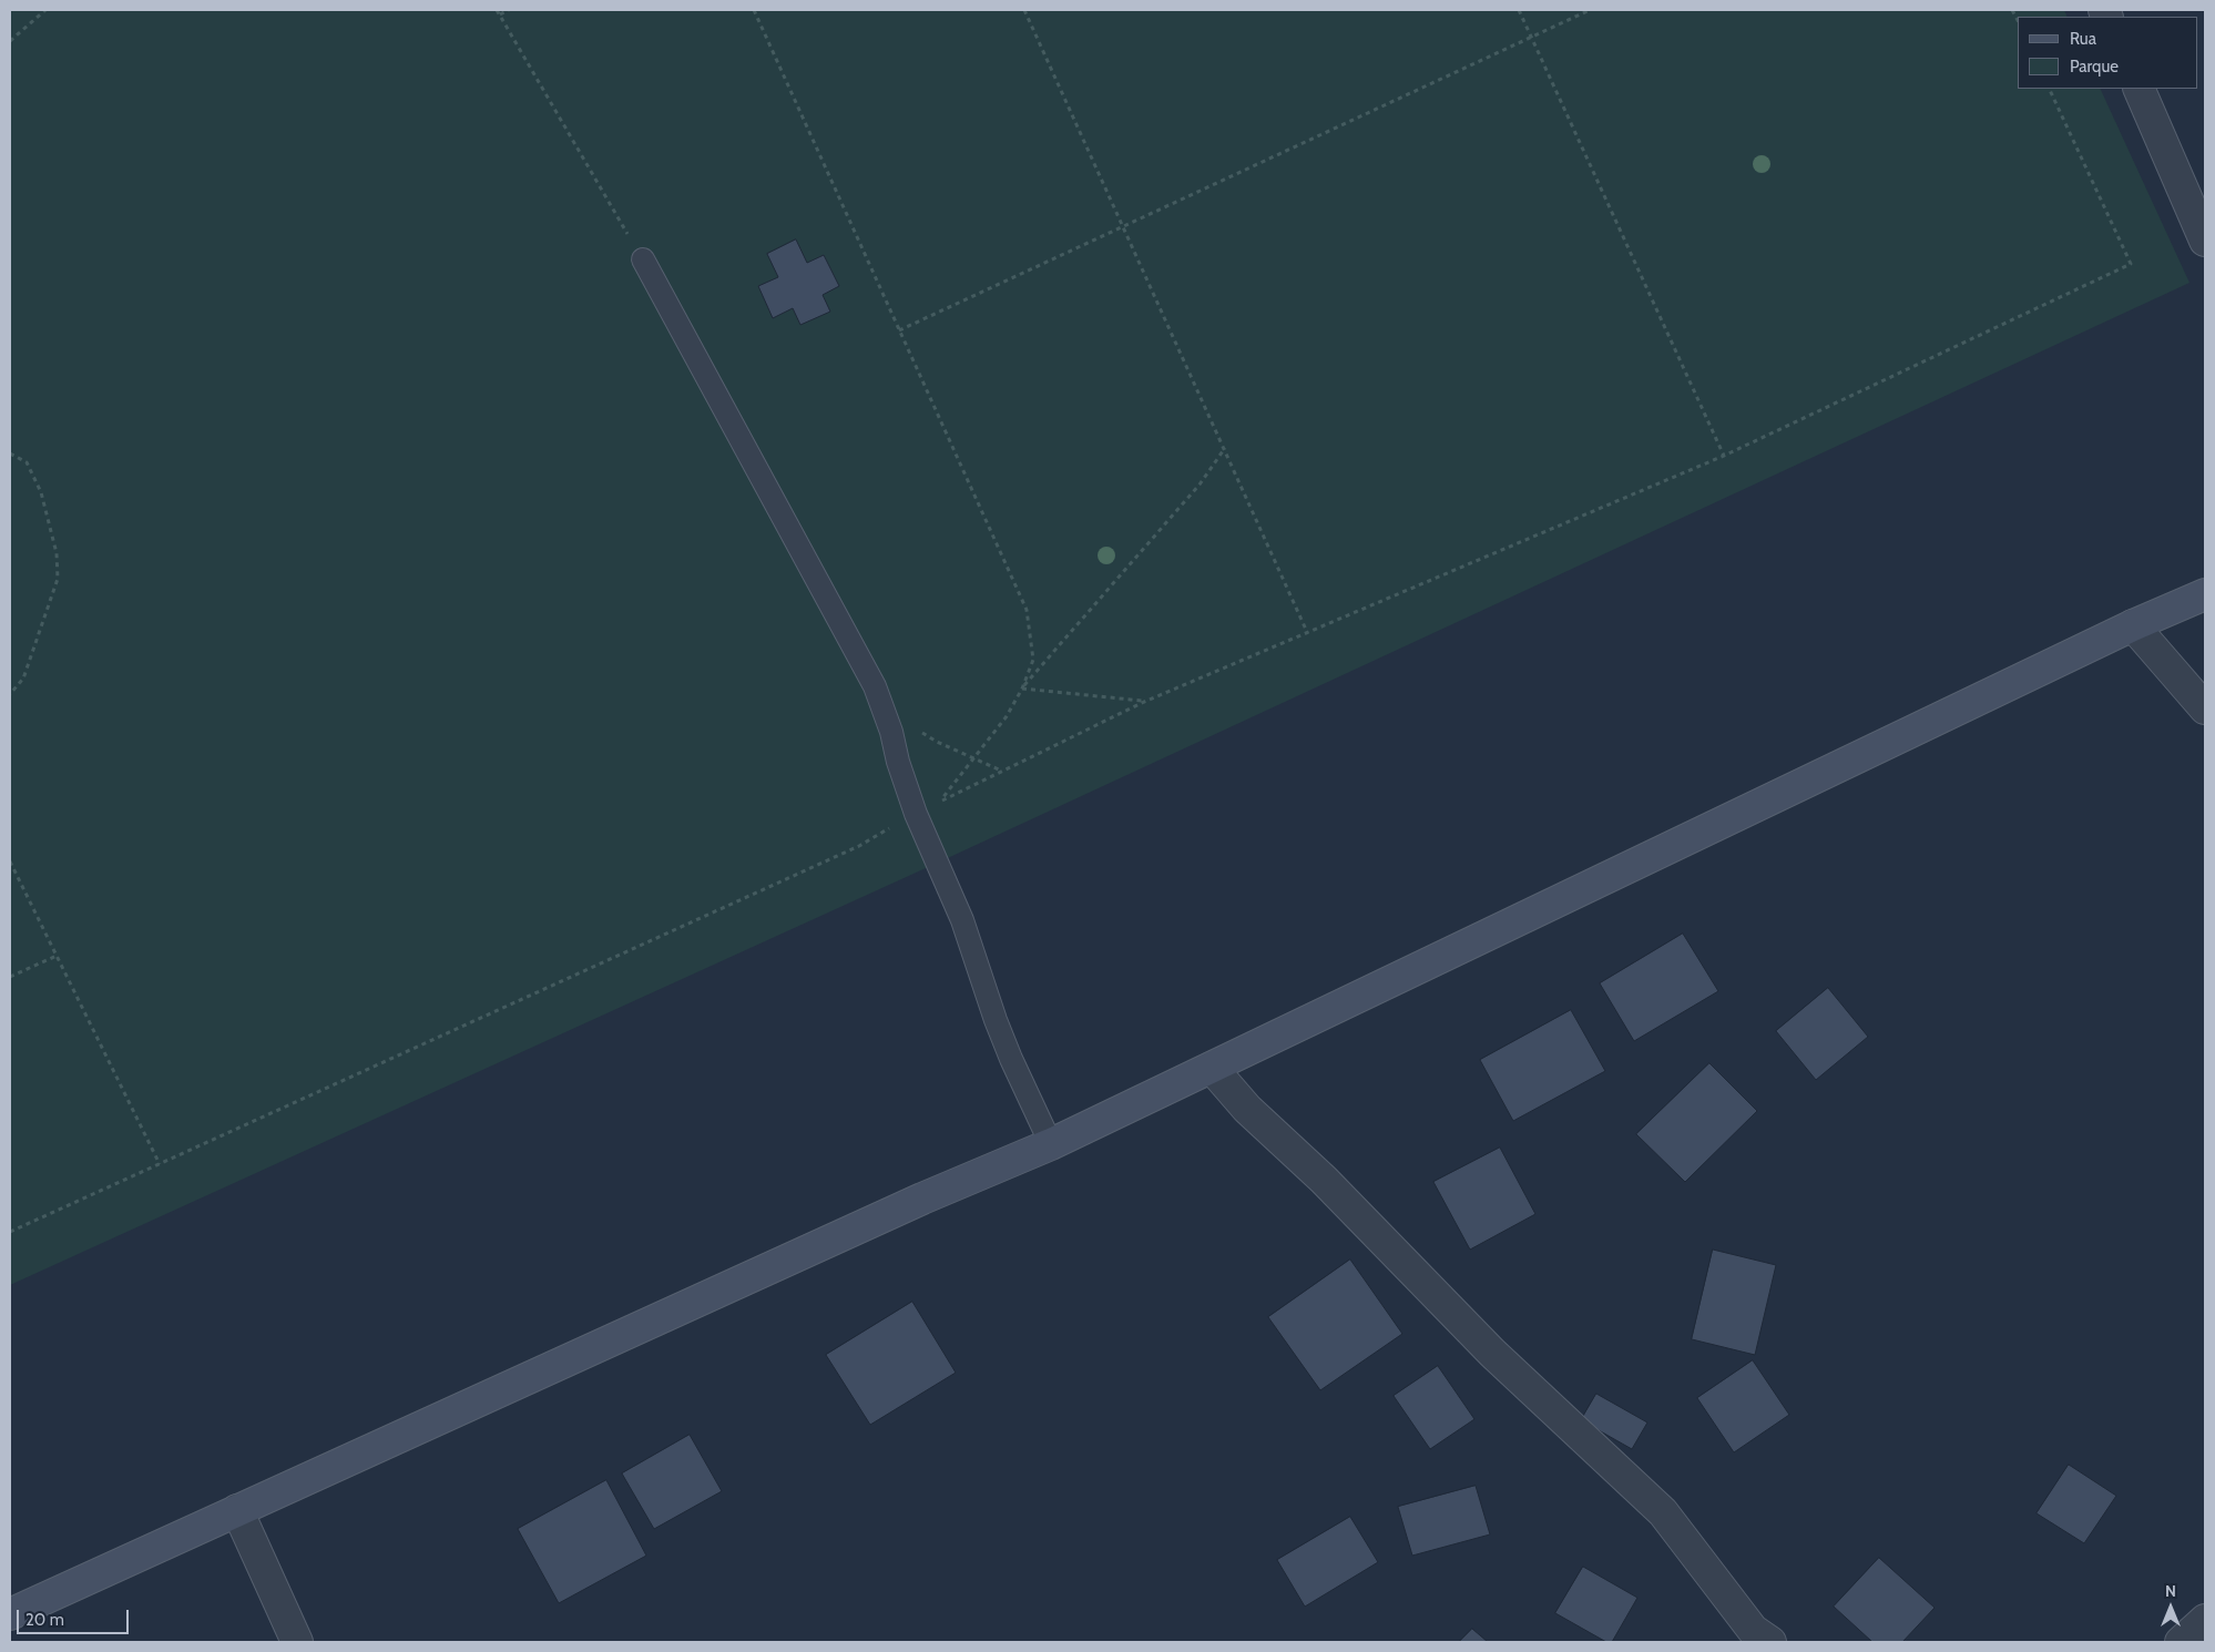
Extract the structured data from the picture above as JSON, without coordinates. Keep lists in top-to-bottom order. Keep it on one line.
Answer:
{"legend":["Rua","Parque"],"scale_bar":"20 m","north":"top"}
